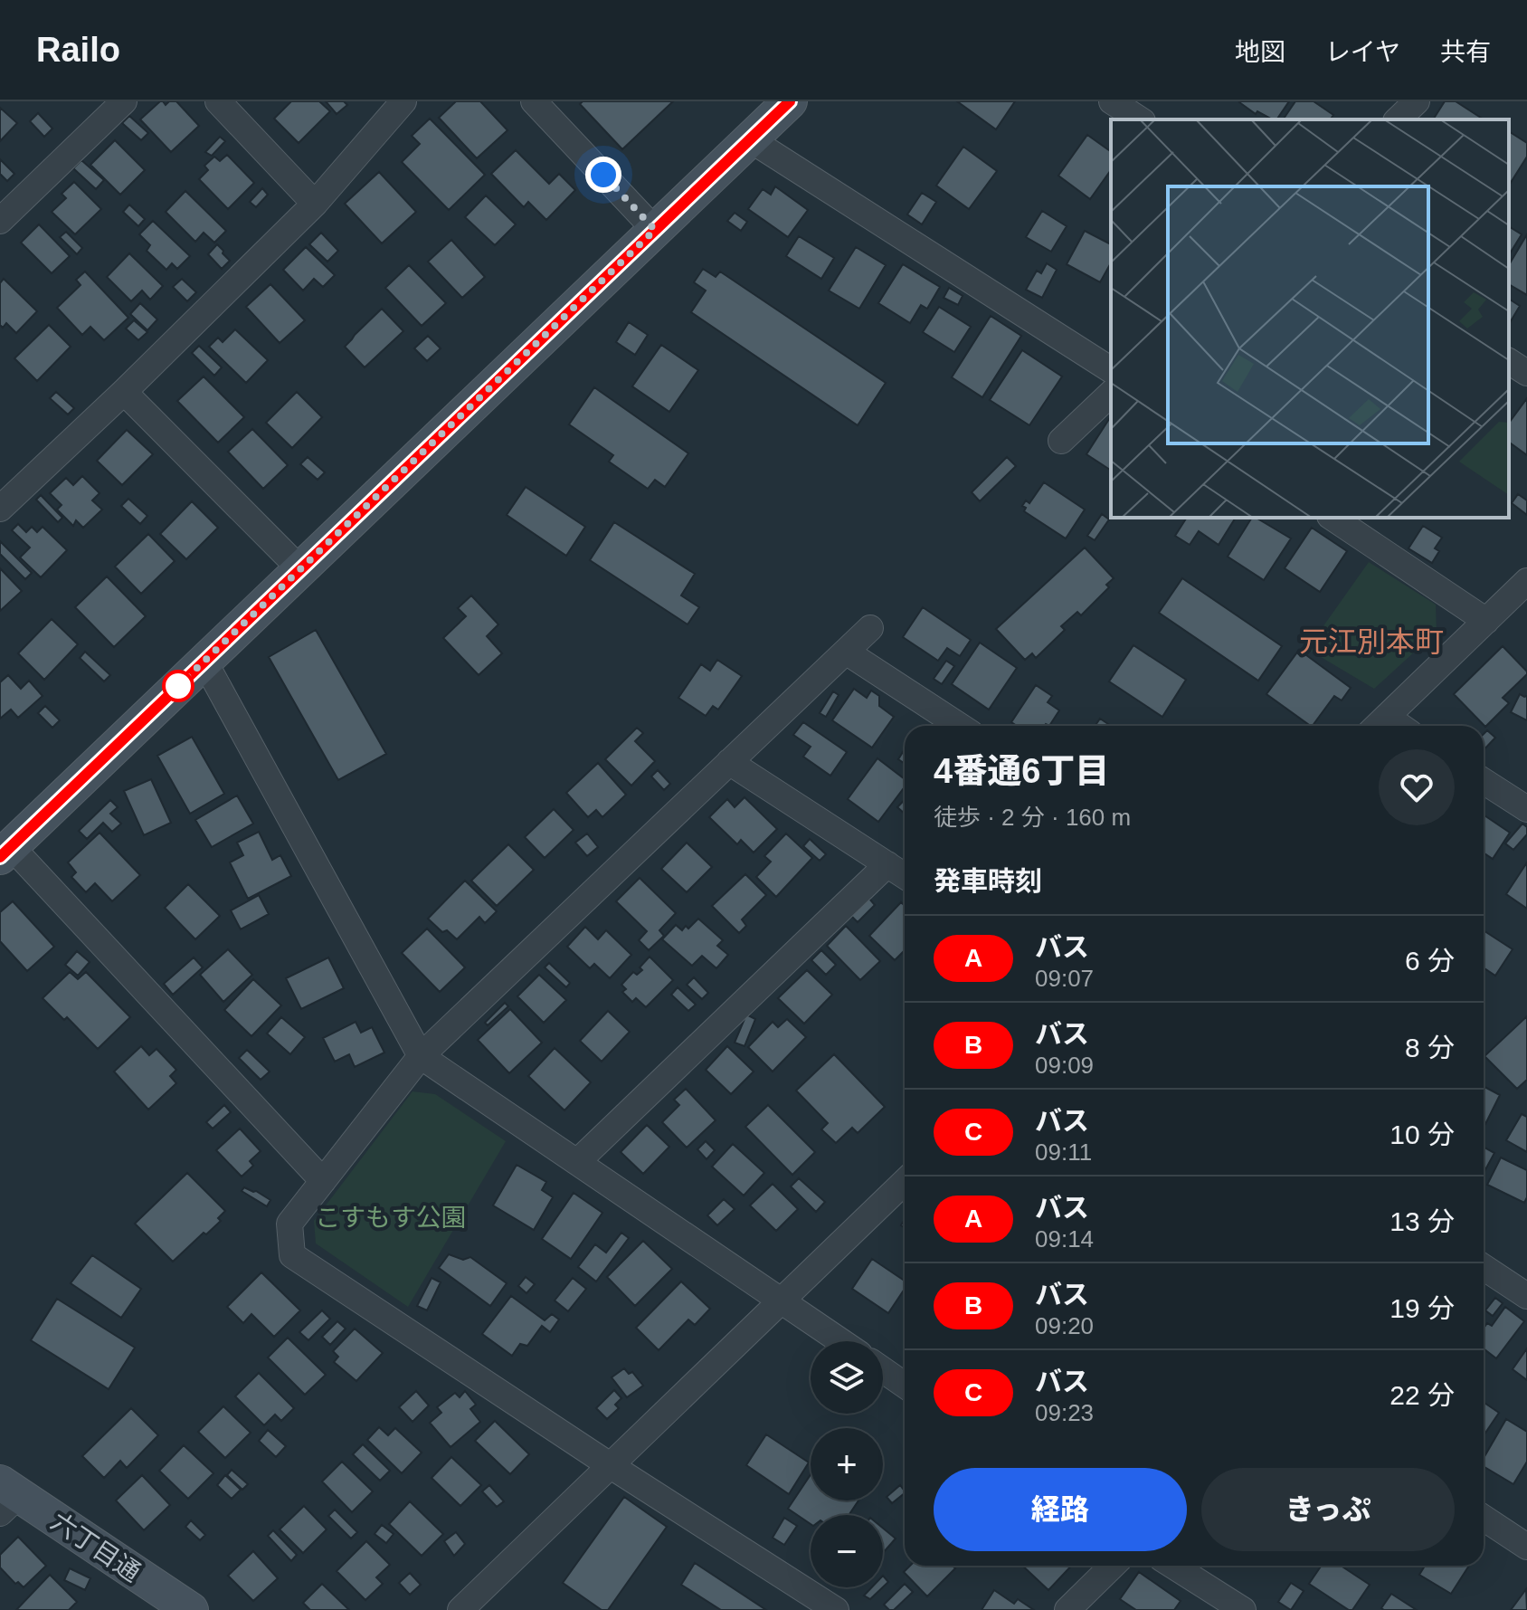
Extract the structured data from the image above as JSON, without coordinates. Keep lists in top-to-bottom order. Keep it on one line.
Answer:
{"streets":{"street":["六丁目通"]},"districts":["元江別本町"],"parks":["こすもす公園"],"lines":["bus line A"],"page":{"header":"Railo","nav":["地図","レイヤ","共有"],"heading":[["4番通6丁目","徒歩 · 2 分 · 160 m"],"発車時刻"],"list":[{"mark":"A","name":"バス","note":"09:07","value":"6 分"},{"mark":"B","name":"バス","note":"09:09","value":"8 分"},{"mark":"C","name":"バス","note":"09:11","value":"10 分"},{"mark":"A","name":"バス","note":"09:14","value":"13 分"},{"mark":"B","name":"バス","note":"09:20","value":"19 分"},{"mark":"C","name":"バス","note":"09:23","value":"22 分"}],"map_buttons":["+","−"],"buttons":["経路","きっぷ"]}}
